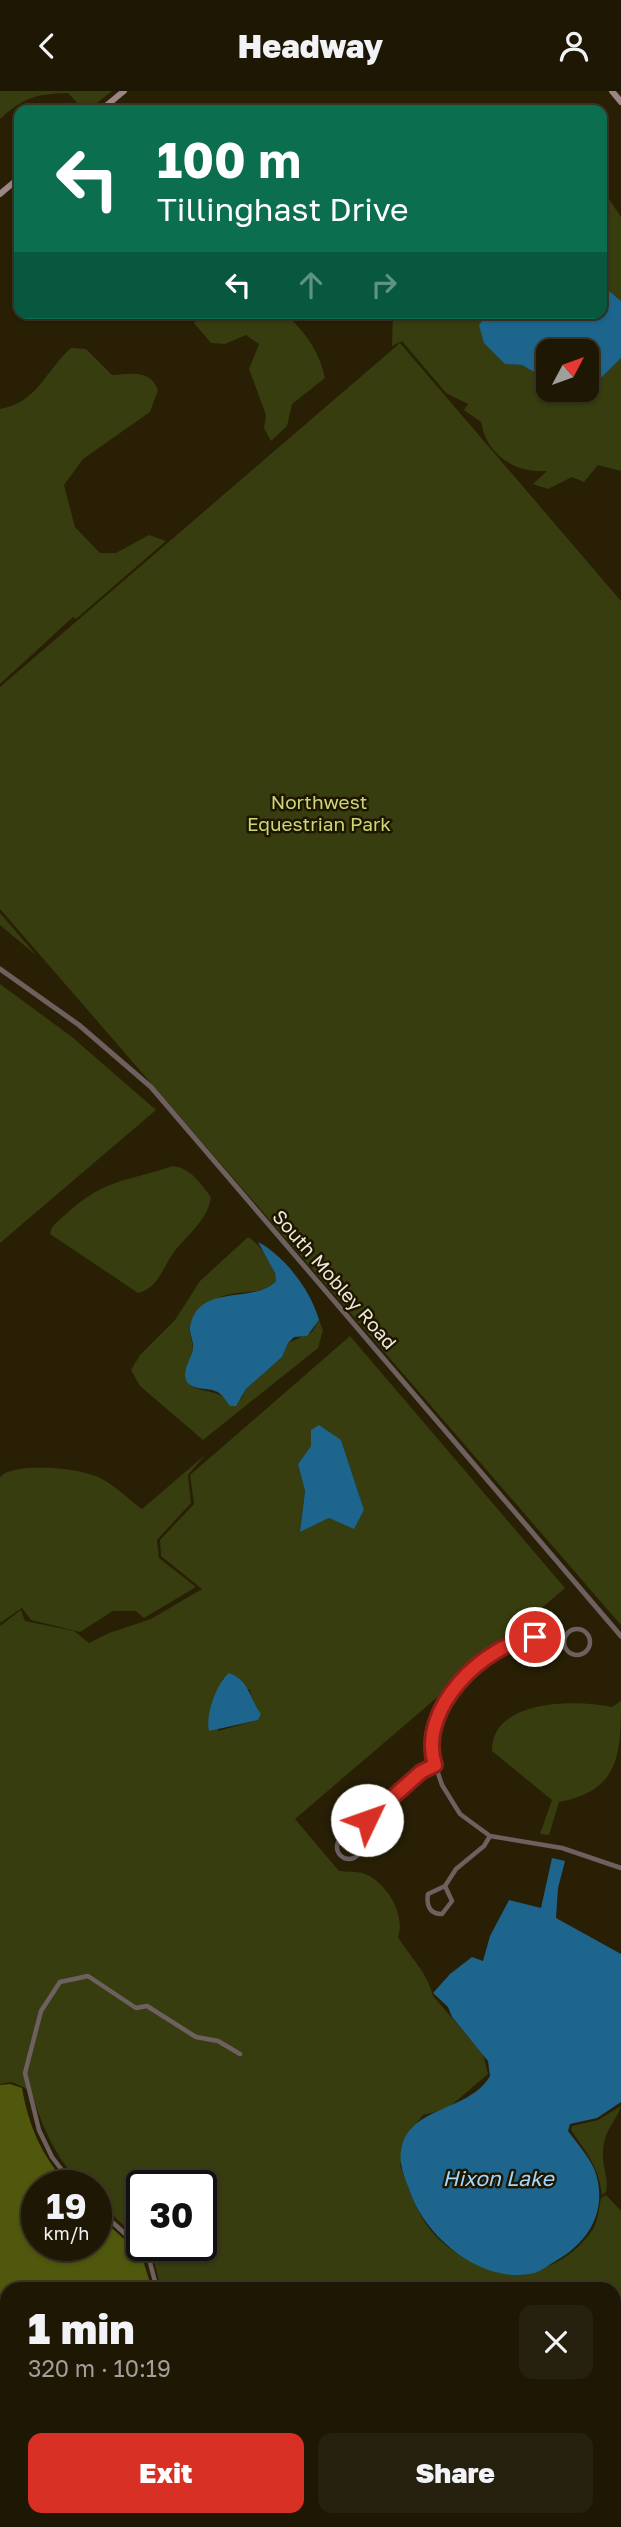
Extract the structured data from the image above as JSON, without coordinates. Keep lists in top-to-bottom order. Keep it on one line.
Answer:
{"streets":{"street":["South Mobley Road"]},"water":["Hixon Lake"],"parks":["Northwest Equestrian Park"],"north":"top right","page":{"header":"Headway","turn":["100 m","Tillinghast Drive"],"speed":"19 km/h","limit":"30","heading":["1 min","320 m · 10:19"],"buttons":["Exit","Share"]}}
